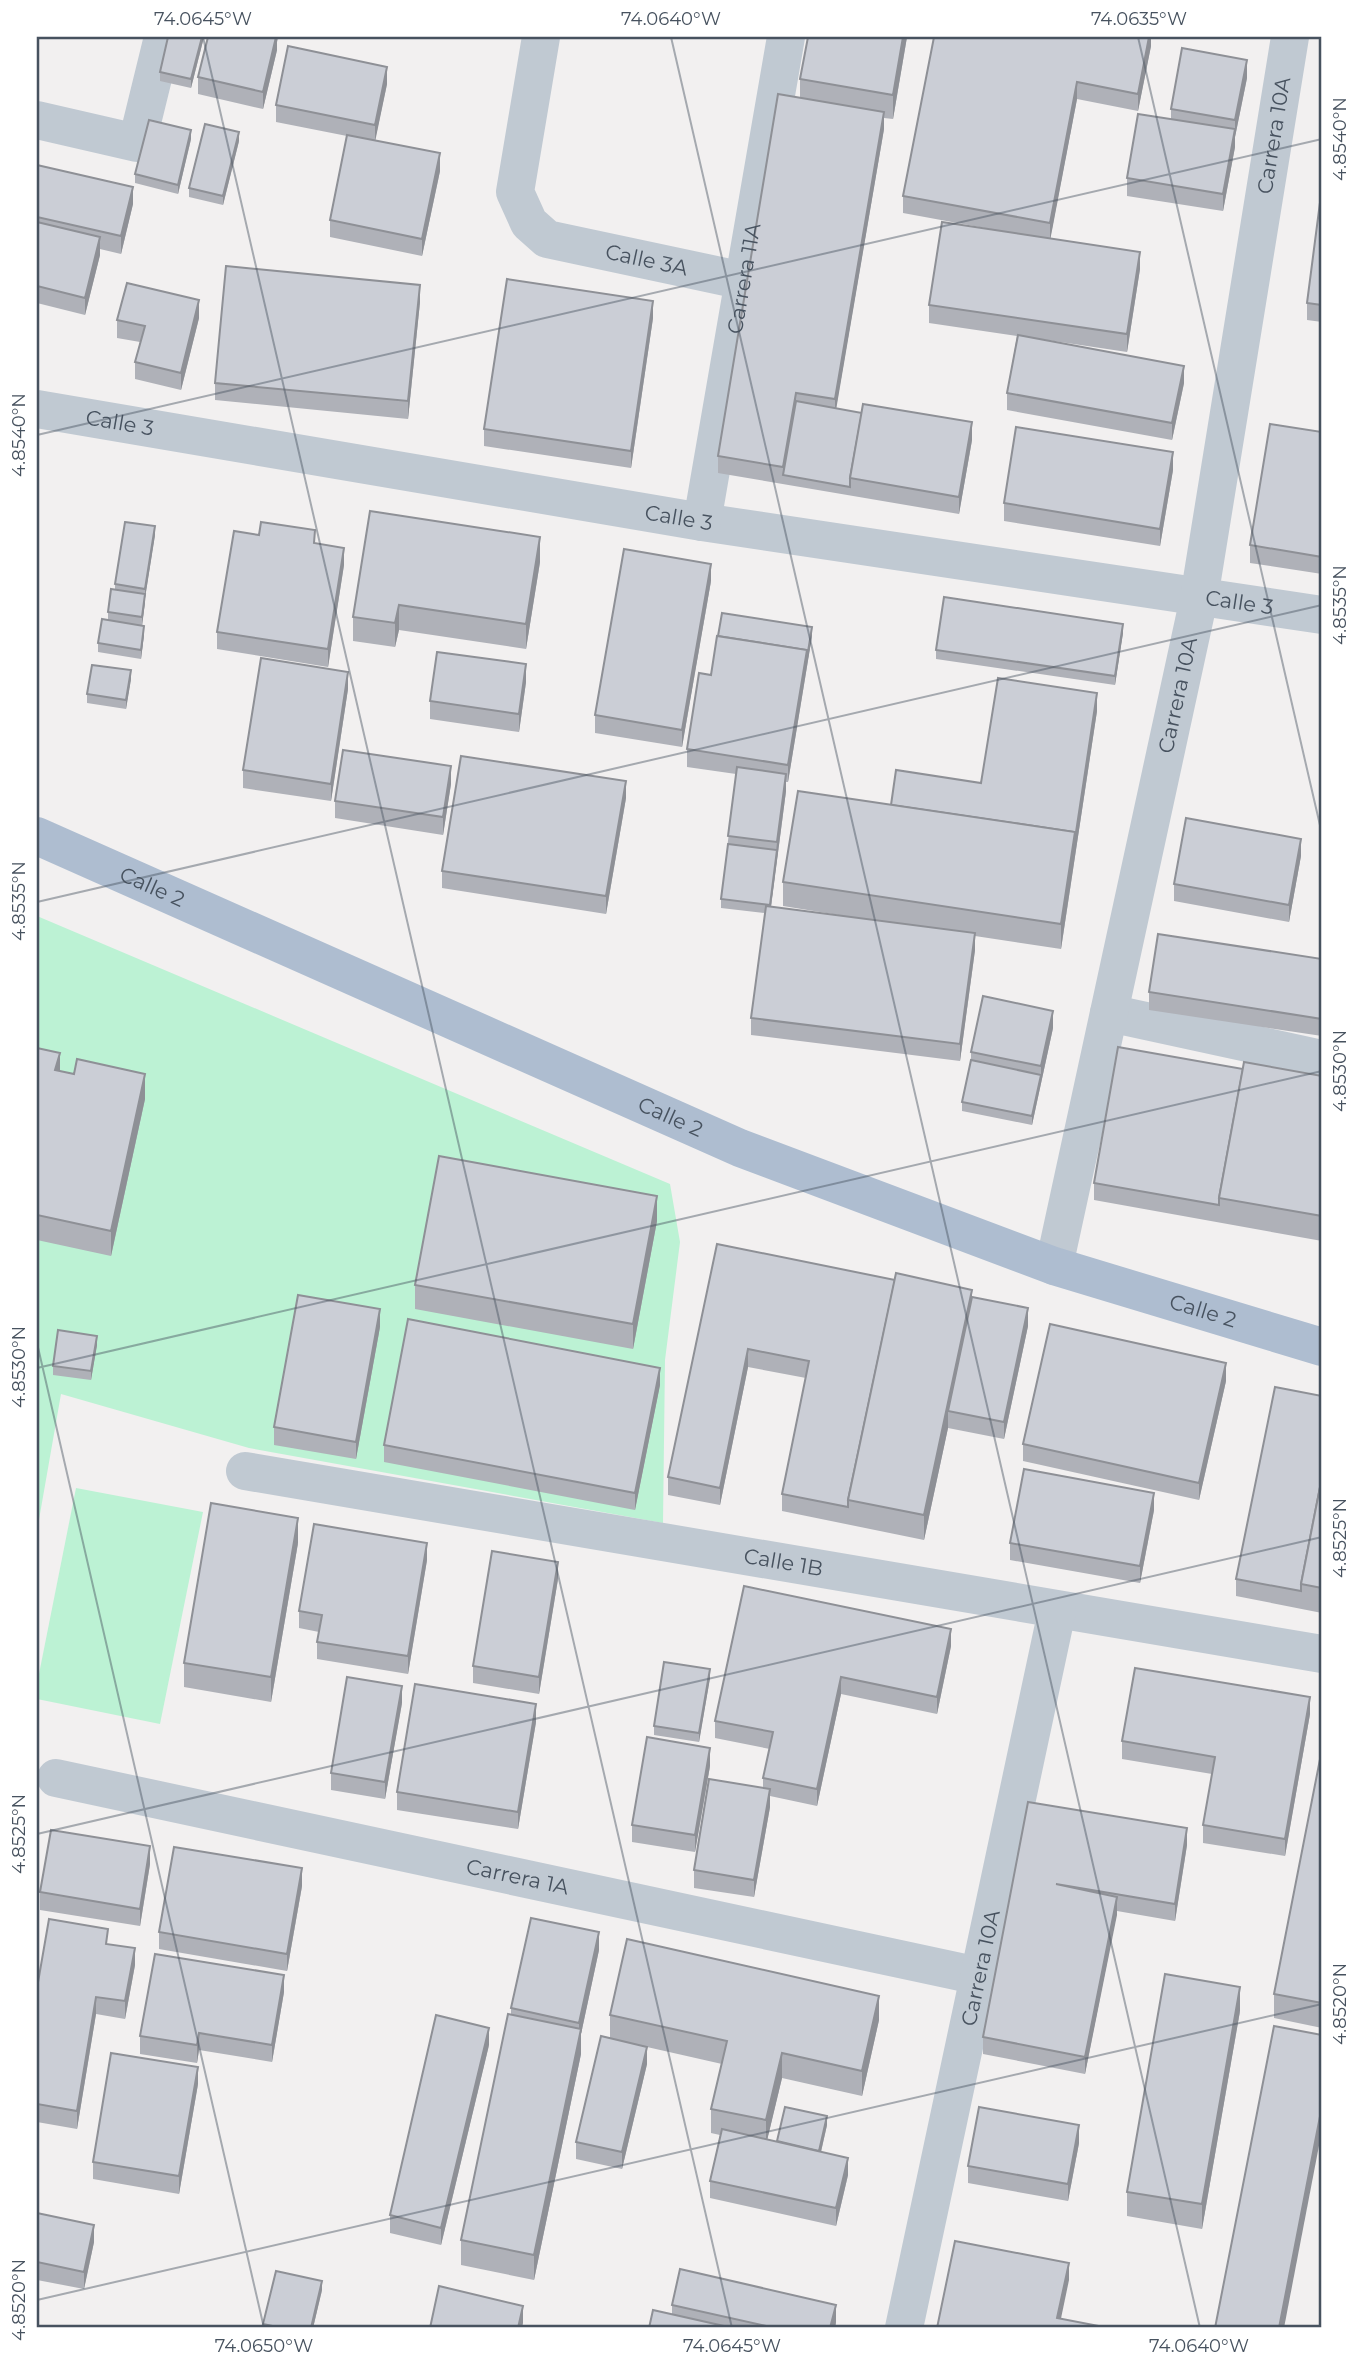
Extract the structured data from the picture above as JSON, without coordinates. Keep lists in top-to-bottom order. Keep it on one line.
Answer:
{"streets":{"main road":["Calle 2"],"street":["Carrera 10A","Calle 3A","Carrera 11A","Calle 3","Calle 1B","Carrera 1A"]},"crossings":[["Carrera 10A","Calle 3"],["Carrera 10A","Calle 2"],["Carrera 10A","Calle 1B"],["Carrera 10A","Carrera 1A"],["Calle 3A","Carrera 11A"],["Carrera 11A","Calle 3"]],"coordinates":["74.0645°W","74.0640°W","74.0635°W","4.8540°N","4.8535°N","4.8530°N","4.8525°N","4.8520°N","74.0650°W"]}
